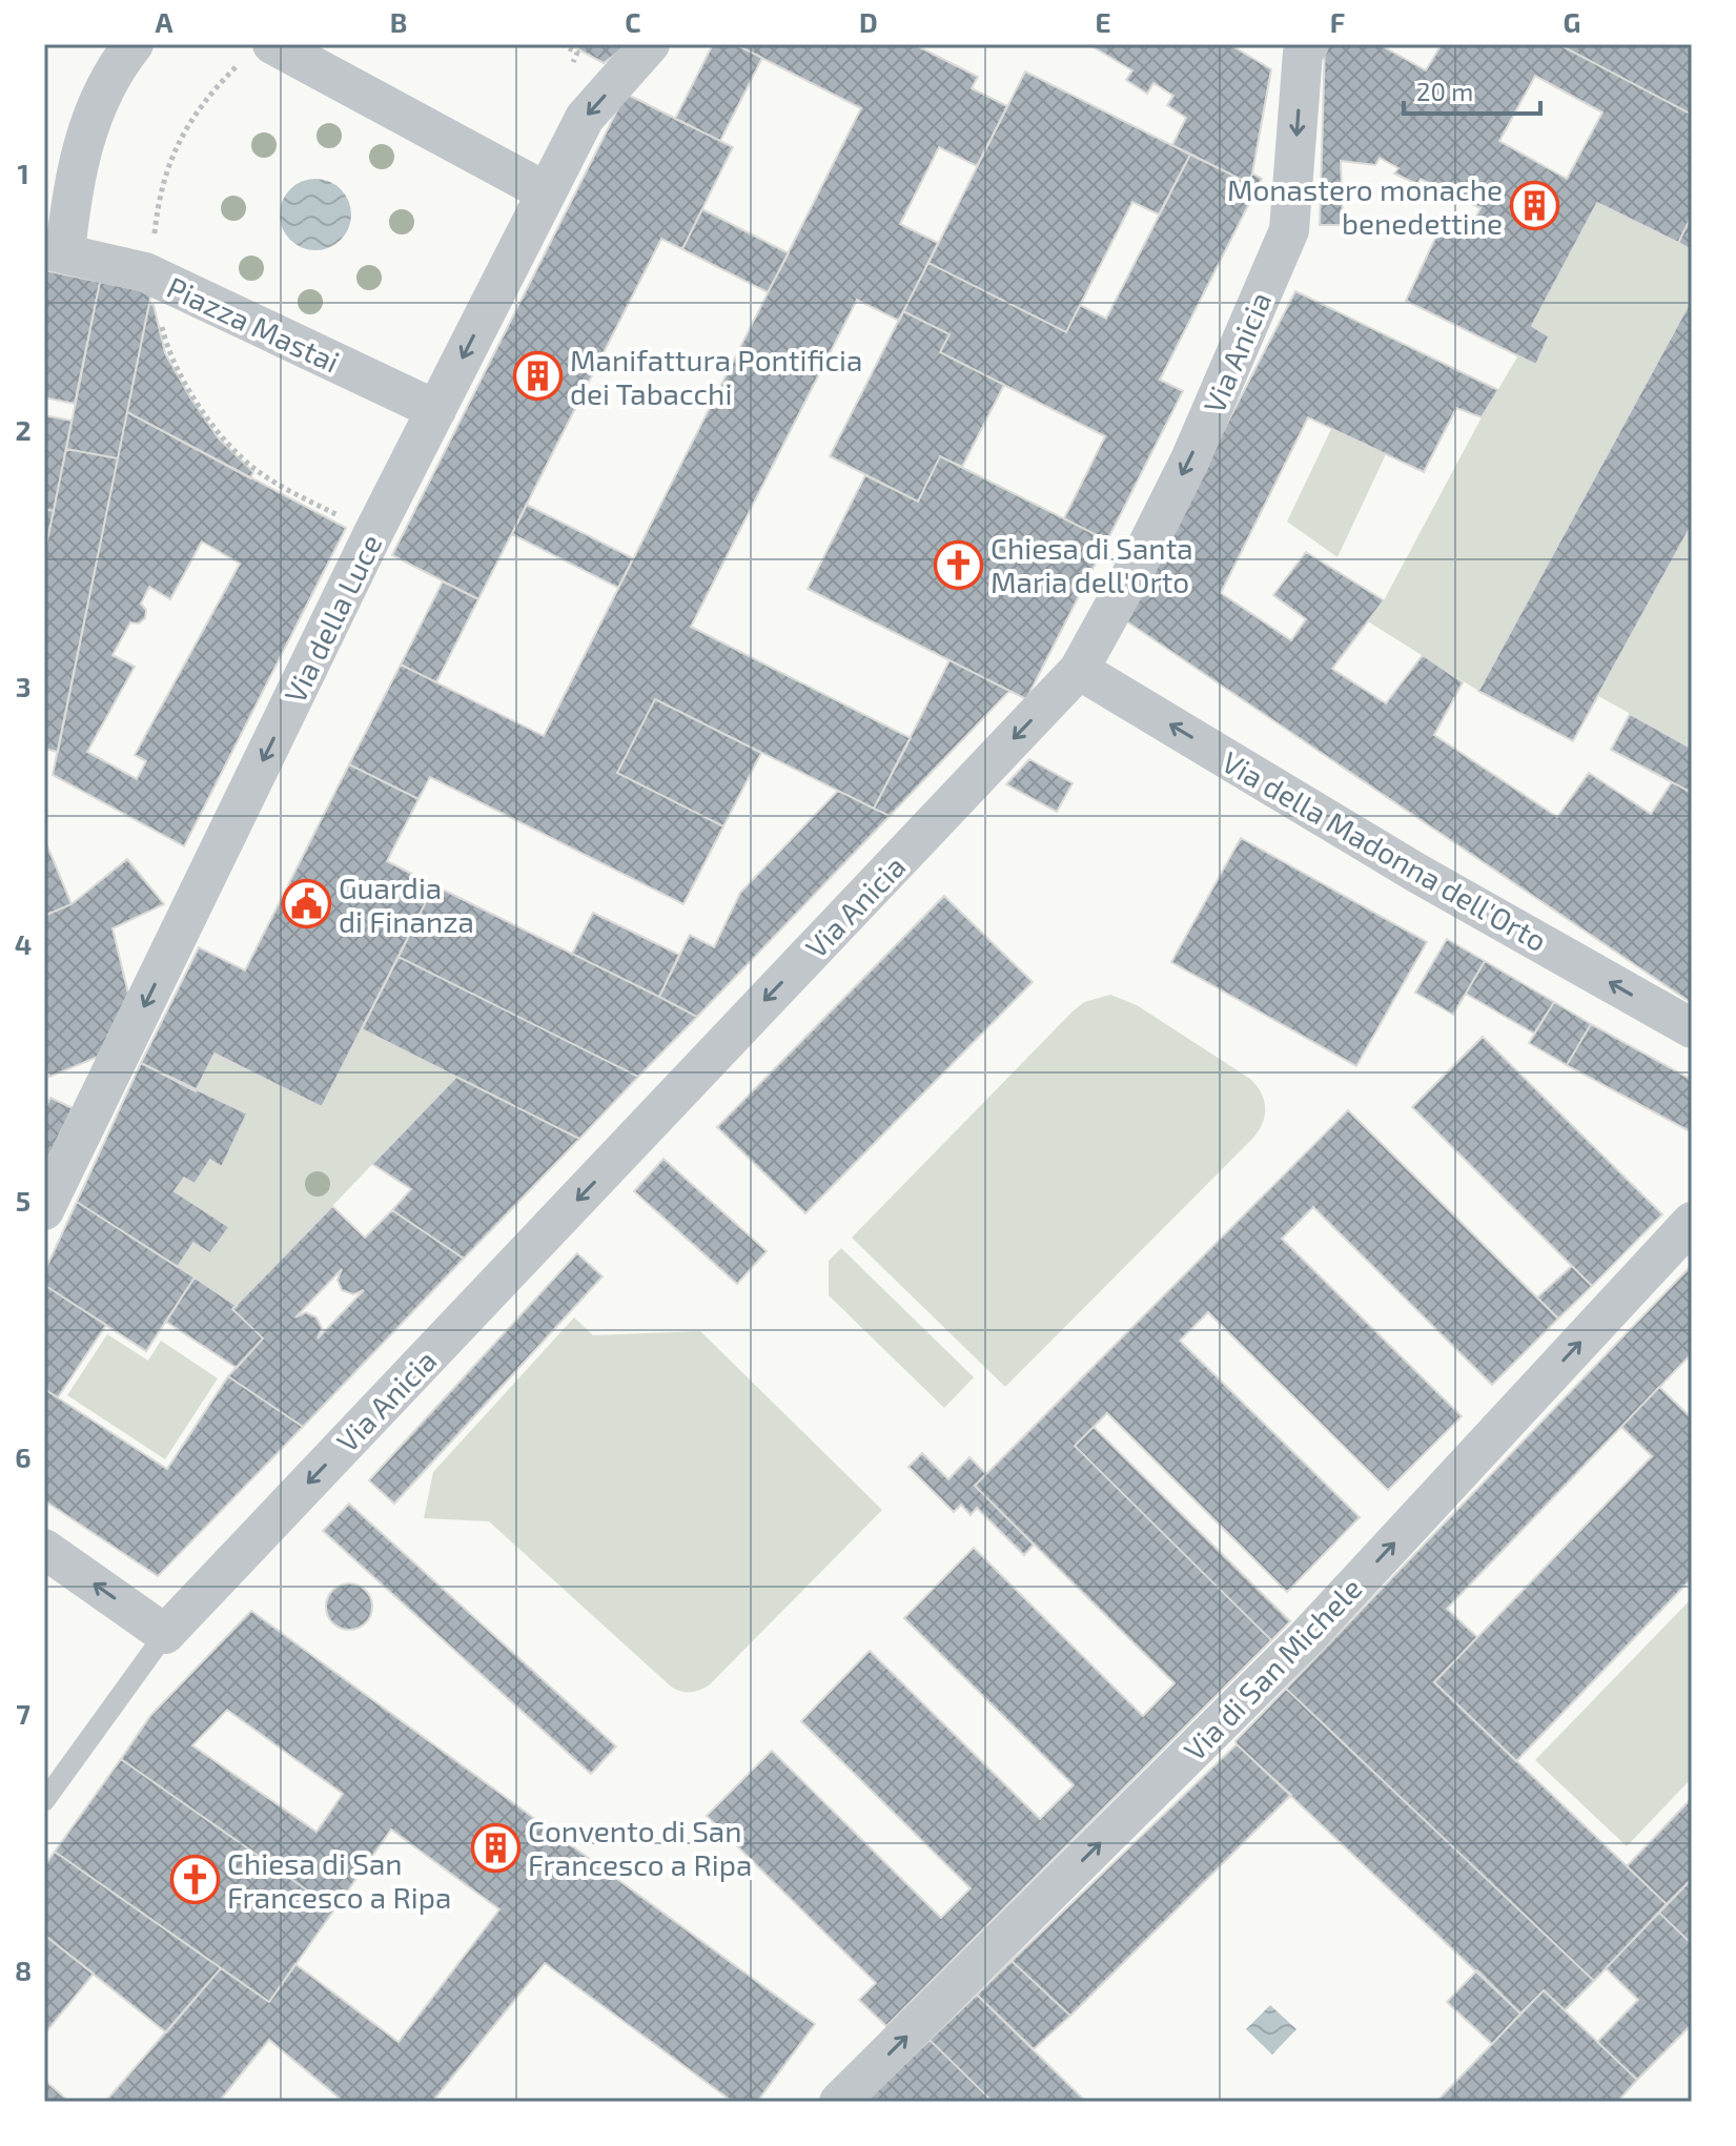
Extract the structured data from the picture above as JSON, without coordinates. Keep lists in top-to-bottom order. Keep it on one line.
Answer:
{"streets":{"street":["Piazza Mastai","Via Anicia","Via della Luce","Via della Madonna dell'Orto","Via di San Michele"]},"crossings":[["Piazza Mastai","Via della Luce"],["Via Anicia","Via della Madonna dell'Orto"]],"one_way":["Via Anicia","Via della Luce","Via della Madonna dell'Orto","Via di San Michele"],"places":{"building":["Monastero monache benedettine","Manifattura Pontificia dei Tabacchi","Convento di San Francesco a Ripa"],"church":["Chiesa di Santa Maria dell'Orto","Chiesa di San Francesco a Ripa"],"public building":["Guardia di Finanza"]},"scale_bar":"20 m","grid":{"columns":["A","B","C","D","E","F","G"],"rows":["1","2","3","4","5","6","7","8"]}}
